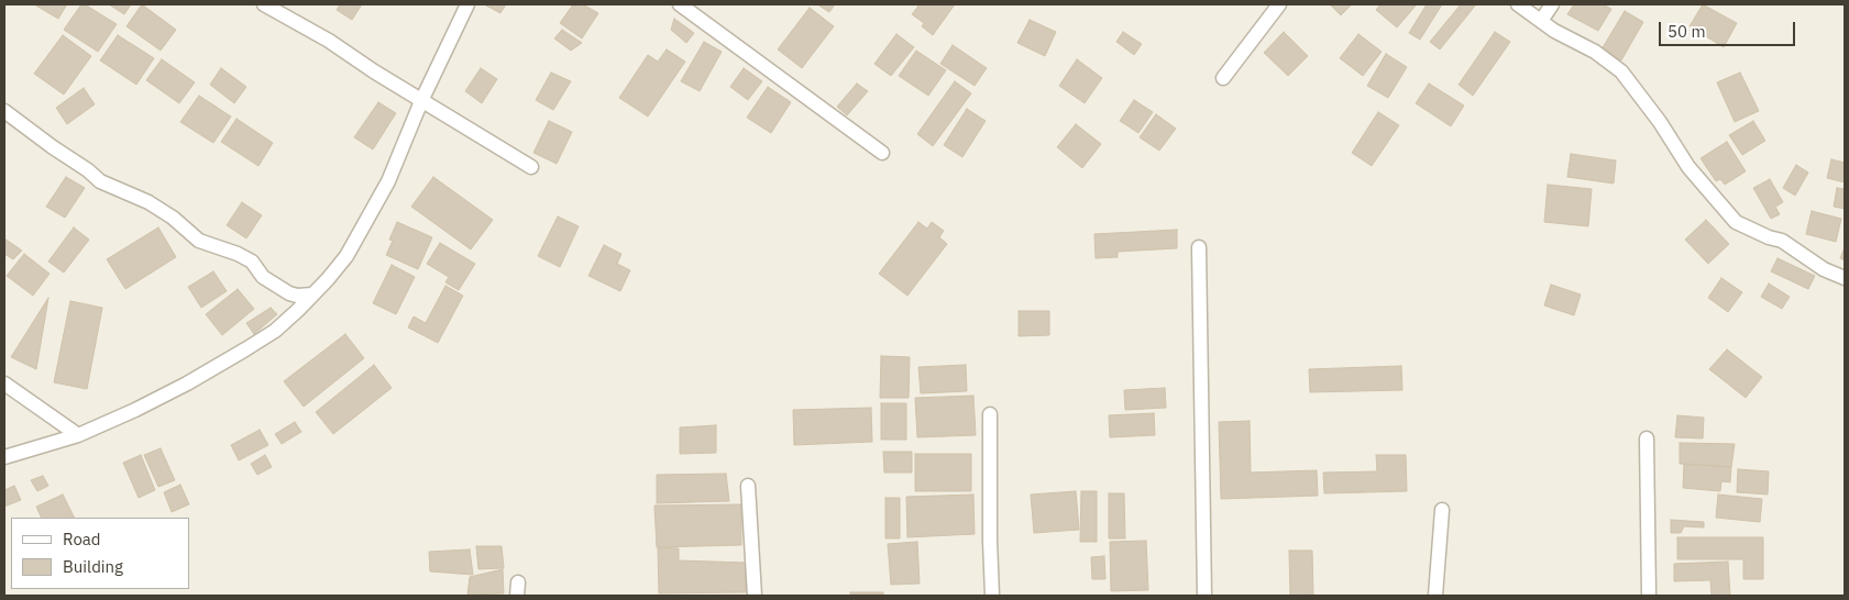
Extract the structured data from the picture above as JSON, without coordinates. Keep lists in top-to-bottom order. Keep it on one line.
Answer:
{"legend":["Road","Building"],"scale_bar":"50 m"}
